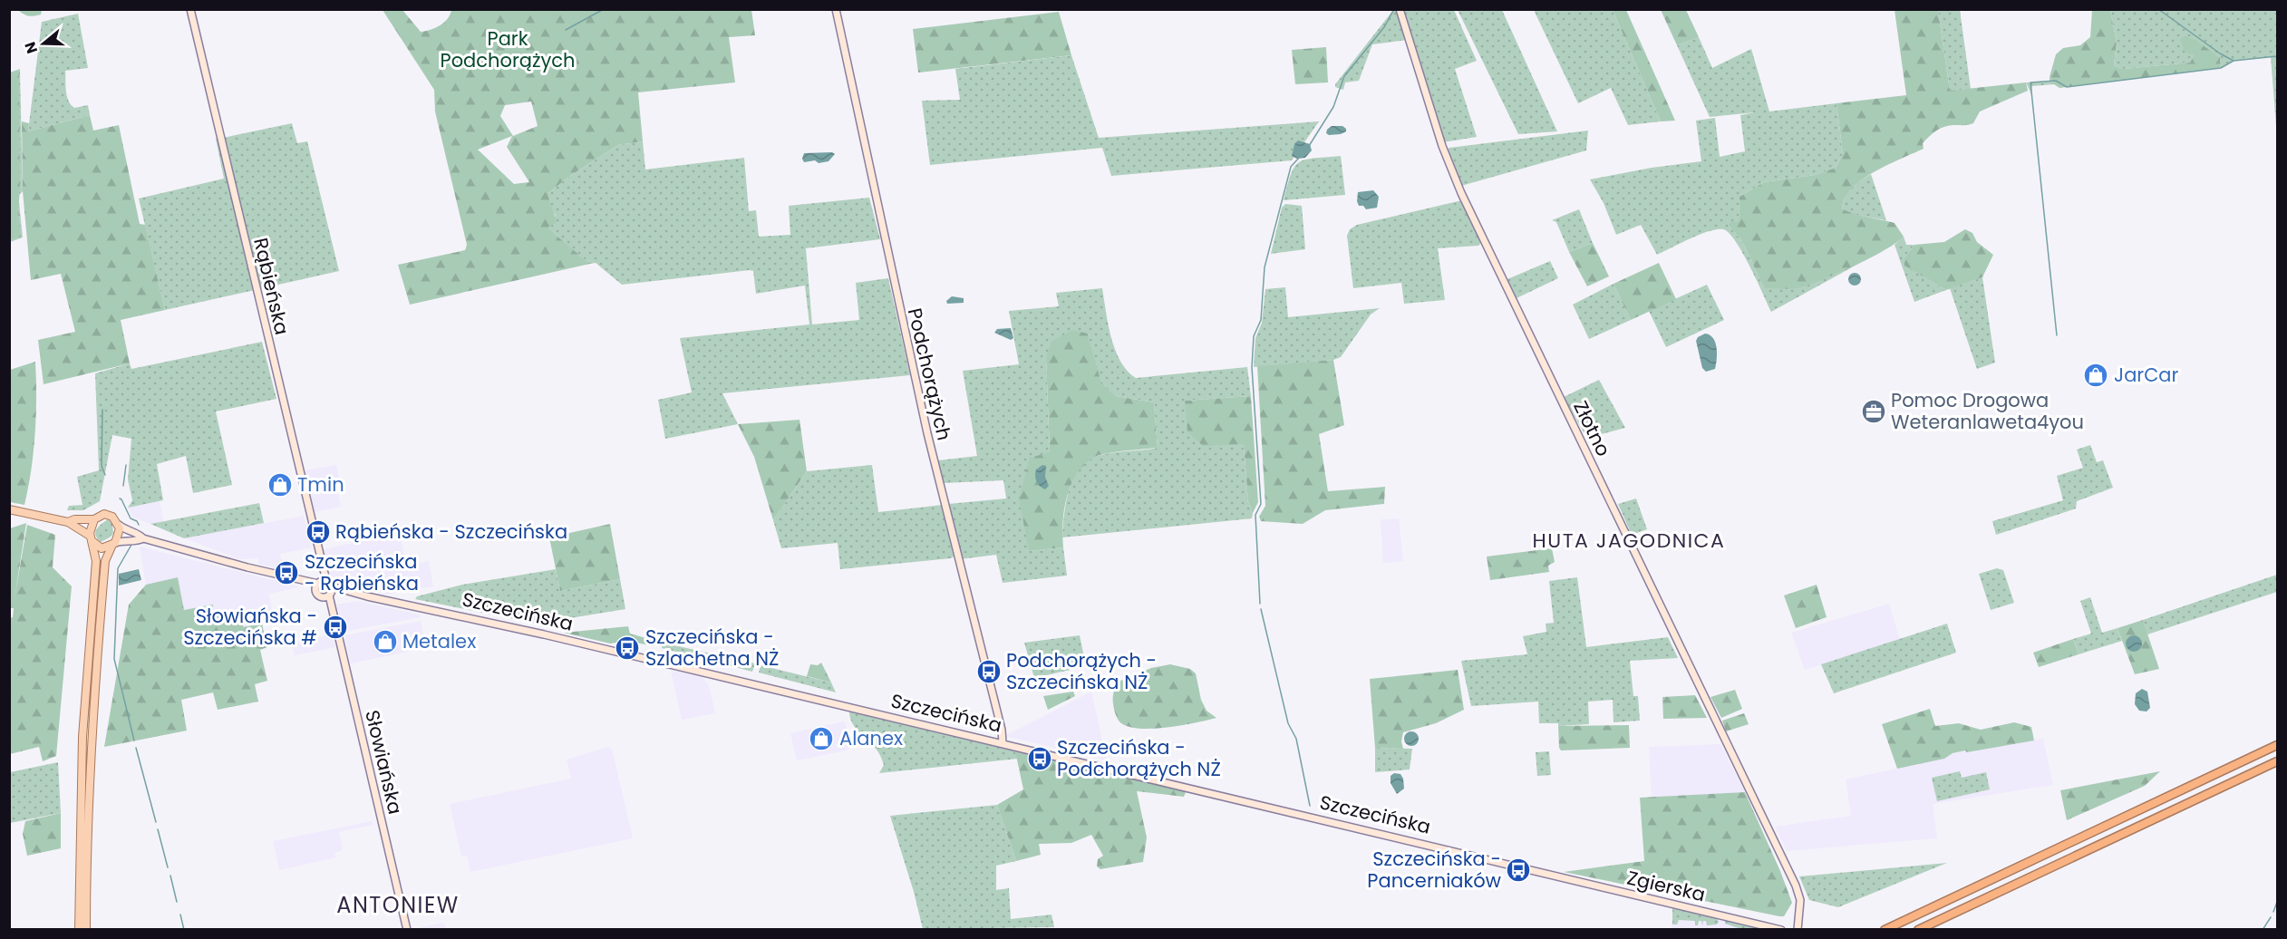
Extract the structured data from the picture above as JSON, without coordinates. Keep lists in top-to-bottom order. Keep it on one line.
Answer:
{"streets":{"street":["Rąbieńska","Podchorążych","Złotno","Szczecińska","Słowiańska","Zgierska"]},"crossings":[["Rąbieńska","Szczecińska"],["Rąbieńska","Słowiańska"],["Podchorążych","Szczecińska"],["Szczecińska","Słowiańska"],["Szczecińska","Zgierska"]],"districts":["HUTA JAGODNICA","ANTONIEW"],"parks":["Park Podchorążych"],"places":{"shop":["JarCar","Tmin","Metalex","Alanex"],"office":["Pomoc Drogowa Weteranlaweta4you"],"bus stop":["Rąbieńska - Szczecińska","Szczecińska - Rąbieńska","Słowiańska - Szczecińska #","Szczecińska - Szlachetna NŻ","Podchorążych - Szczecińska NŻ","Szczecińska - Podchorążych NŻ","Szczecińska - Pancerniaków"]},"north":"left"}
